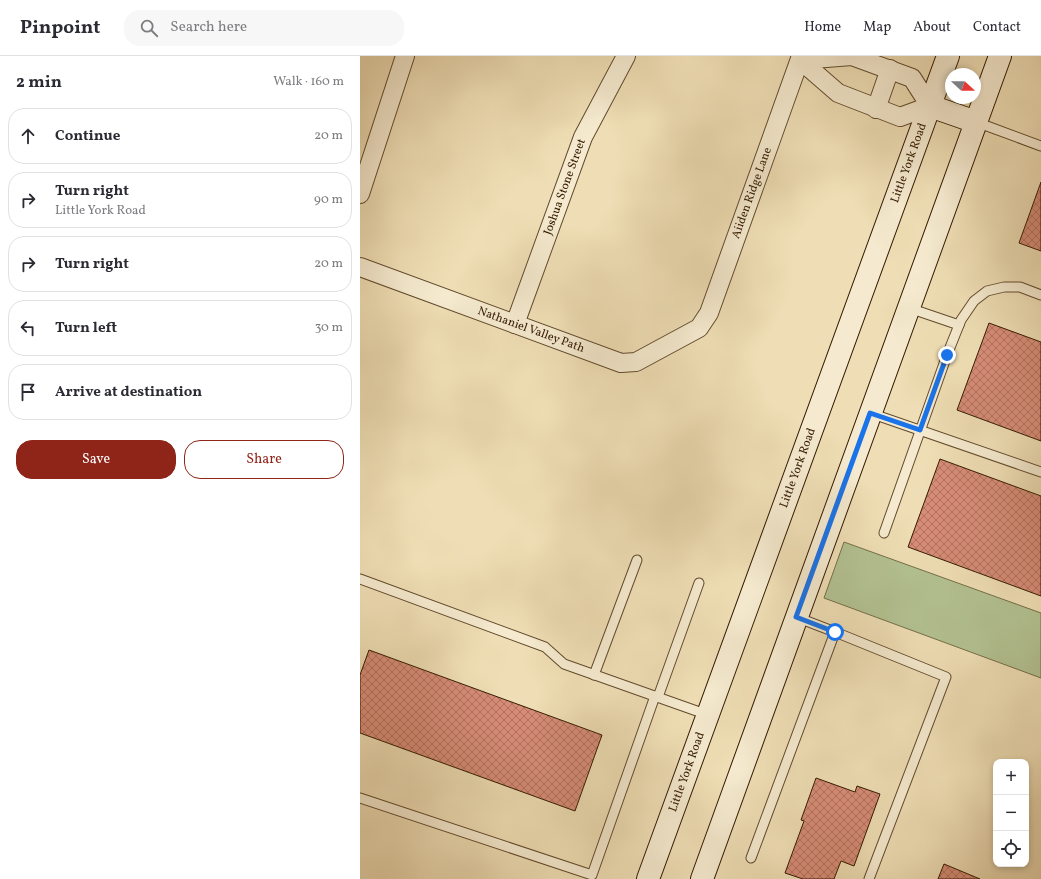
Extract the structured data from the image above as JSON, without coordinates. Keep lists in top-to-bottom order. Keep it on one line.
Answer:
{"streets":{"main road":["Little York Road"],"street":["Joshua Stone Street","Aiiden Ridge Lane","Nathaniel Valley Path"]},"crossings":[["Joshua Stone Street","Nathaniel Valley Path"],["Aiiden Ridge Lane","Nathaniel Valley Path"]],"north":"right","page":{"header":"Pinpoint","search":"Search here","nav":["Home","Map","About","Contact"],"heading":["2 min","Walk · 160 m"],"list":[["Continue","20 m"],["Turn right","Little York Road","90 m"],["Turn right","20 m"],["Turn left","30 m"],"Arrive at destination"],"buttons":["Save","Share"],"map_buttons":["+","−"]}}
